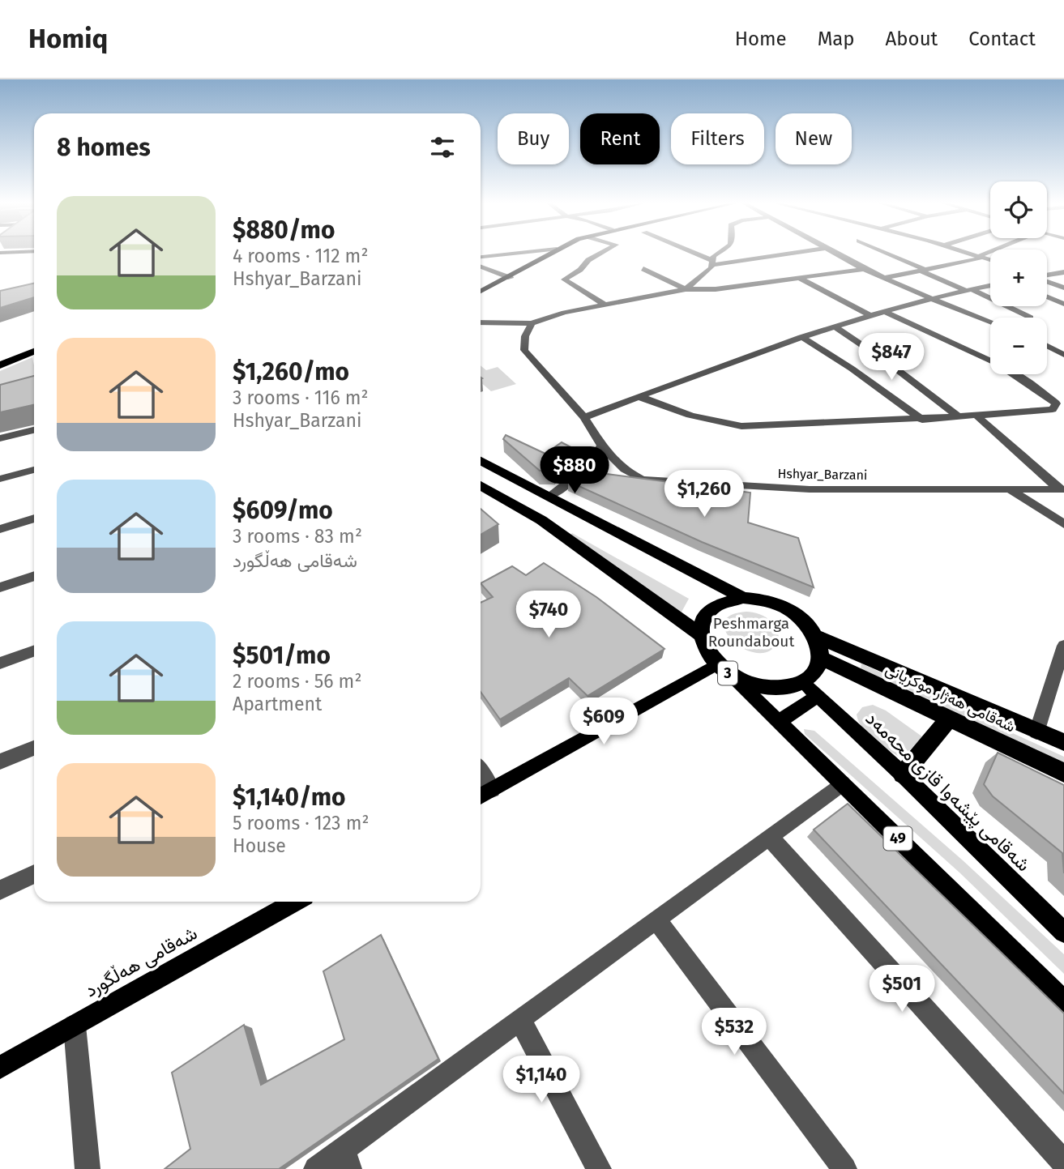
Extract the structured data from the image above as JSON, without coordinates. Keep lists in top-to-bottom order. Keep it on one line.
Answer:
{"streets":{"highway":["3","شەقامی ھەژار موکریانی"],"main road":["شەقامی پێشەوا قازی محەمەد","49","شەقامی ھەڵگورد"],"street":["Hshyar_Barzani"]},"crossings":[["3","شەقامی ھەژار موکریانی"],["3","شەقامی پێشەوا قازی محەمەد"],["3","49"],["شەقامی ھەژار موکریانی","شەقامی پێشەوا قازی محەمەد"],["شەقامی ھەژار موکریانی","49"],["شەقامی پێشەوا قازی محەمەد","49"]],"parks":["Peshmarga Roundabout"],"page":{"header":"Homiq","nav":["Home","Map","About","Contact"],"chip":["Buy","Rent","Filters","New"],"heading":"8 homes","map_buttons":["+","−"],"list":[{"name":"$880/mo","note":"4 rooms · 112 m² · Hshyar_Barzani"},{"name":"$1,260/mo","note":"3 rooms · 116 m² · Hshyar_Barzani"},{"name":"$609/mo","note":"3 rooms · 83 m² · شەقامی ھەڵگورد"},{"name":"$501/mo","note":"2 rooms · 56 m² · Apartment"},{"name":"$1,140/mo","note":"5 rooms · 123 m² · House"}],"price":["$847","$880","$1,260","$740","$609","$501","$532","$1,140"]}}
